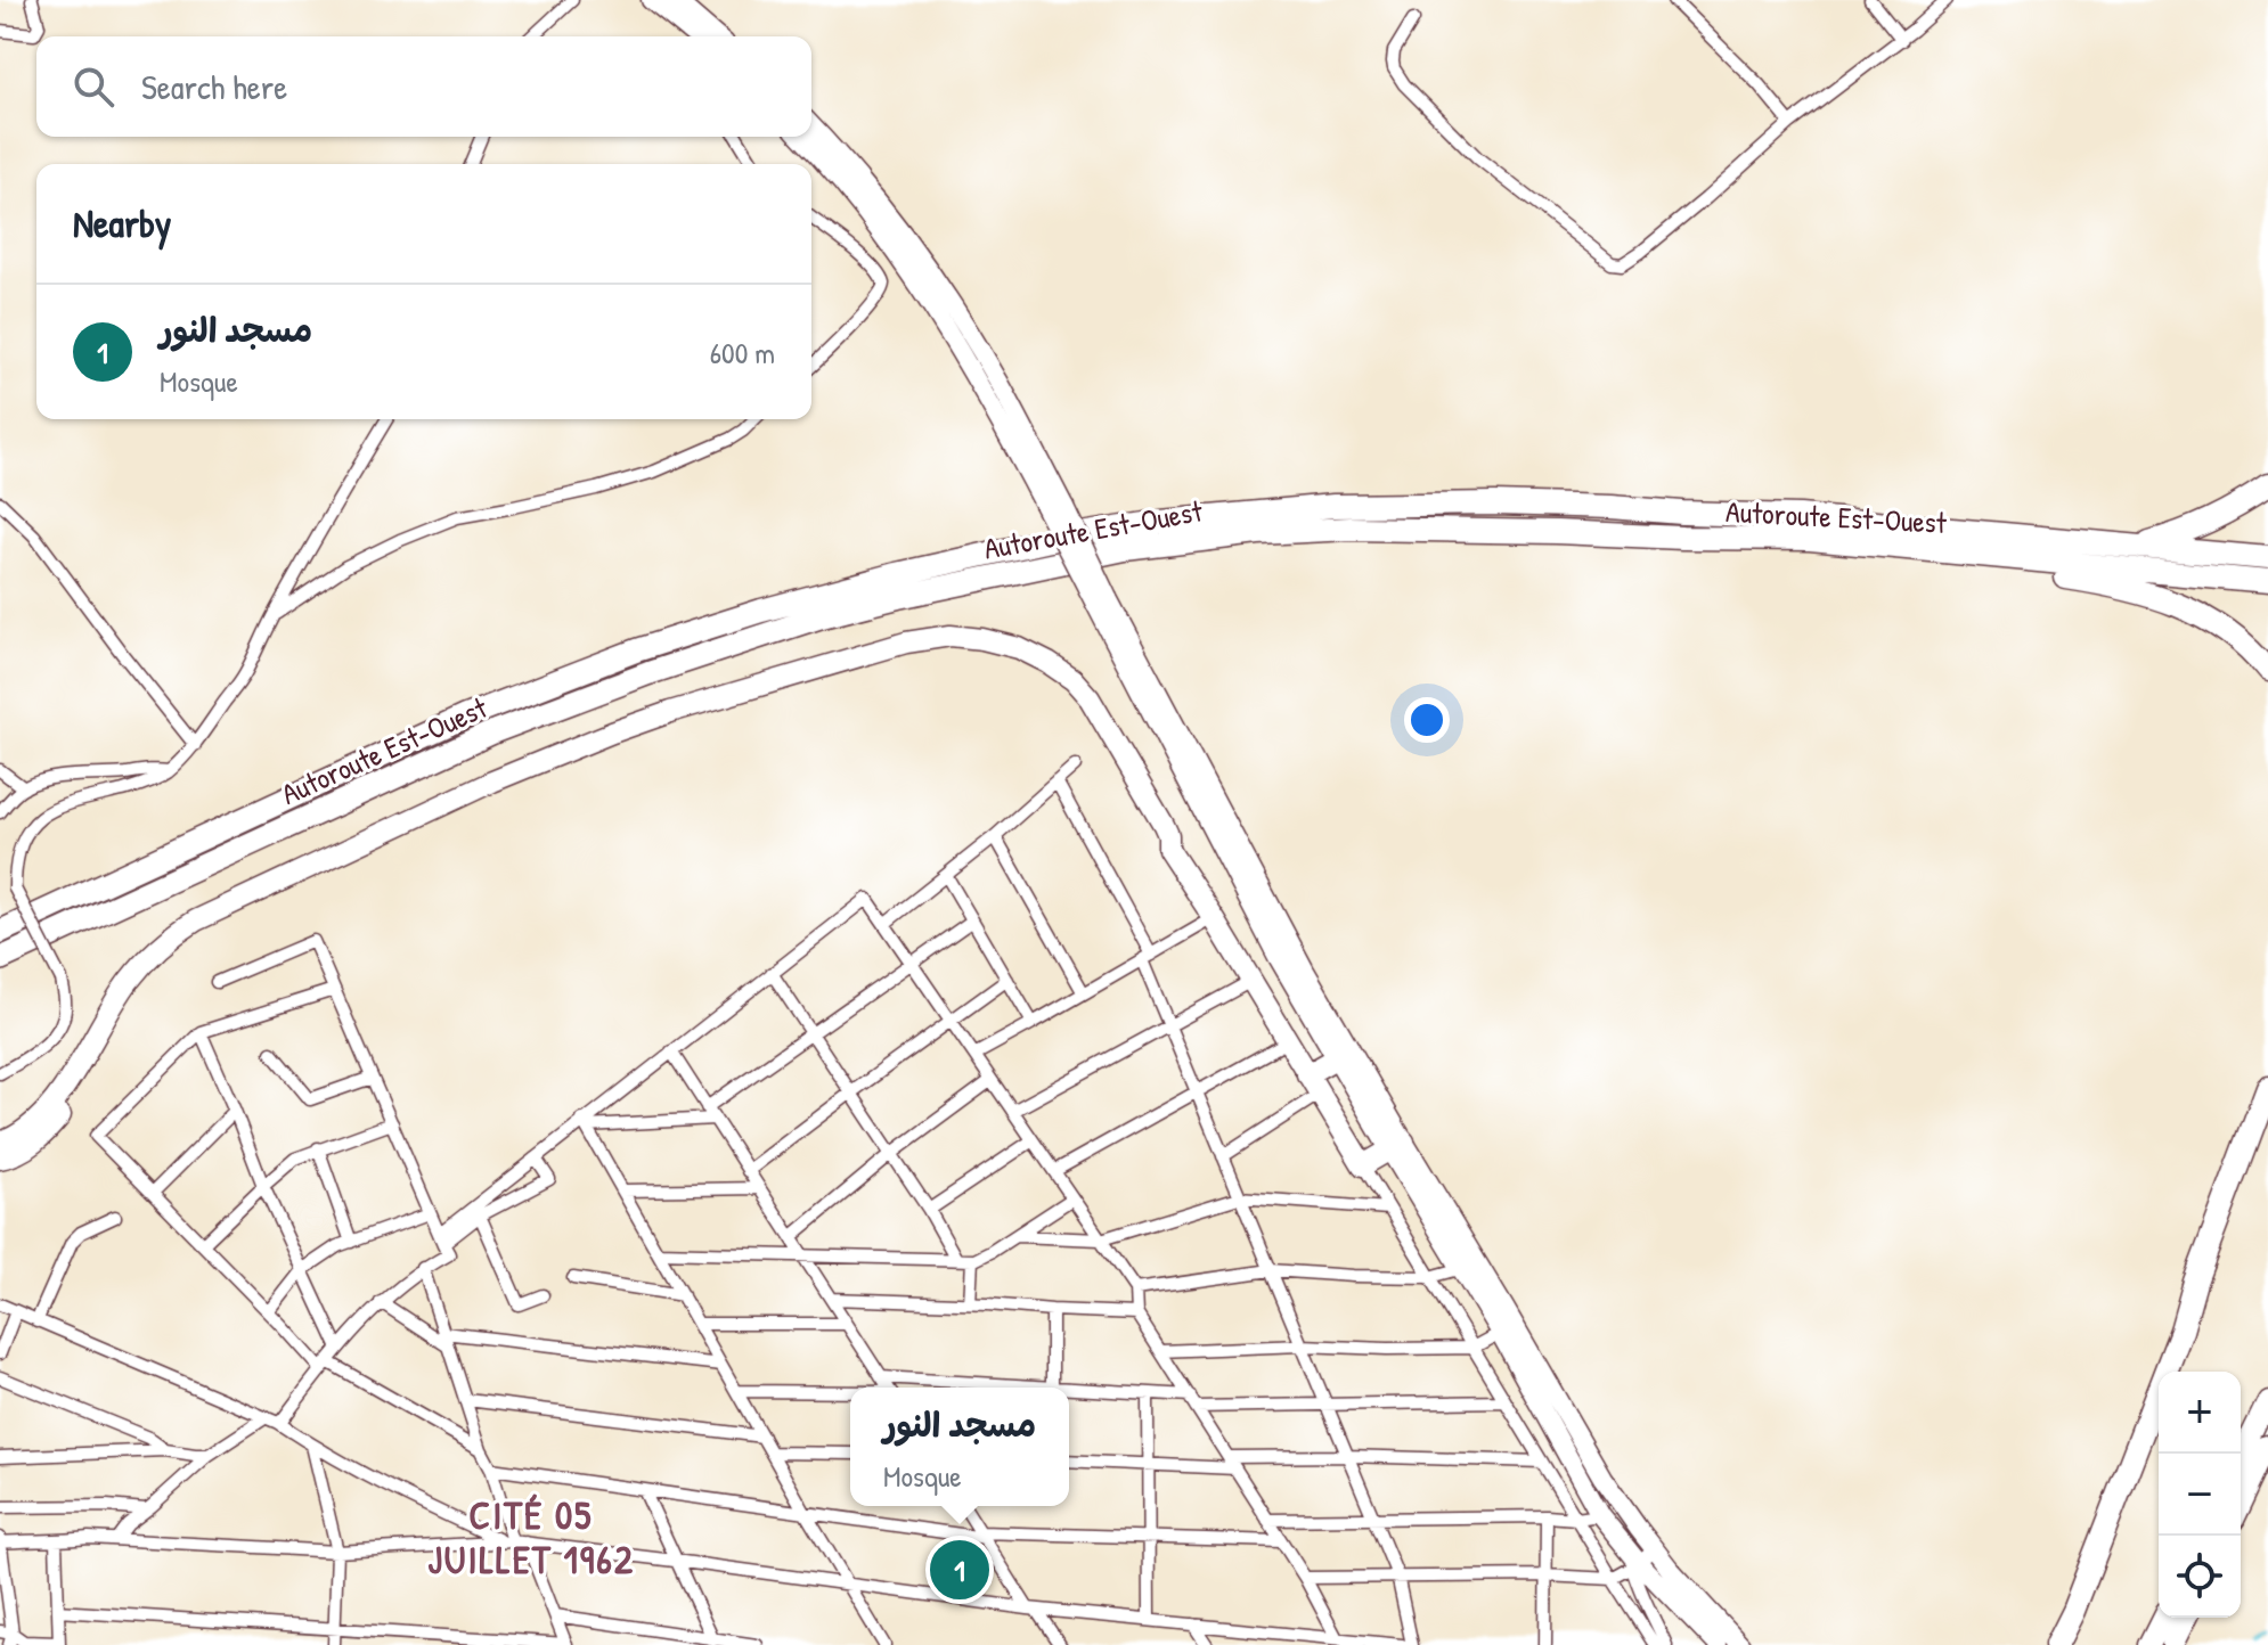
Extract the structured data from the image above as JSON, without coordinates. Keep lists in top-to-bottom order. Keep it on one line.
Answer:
{"streets":{"highway":["Autoroute Est-Ouest"]},"districts":["CITÉ 05 JUILLET 1962"],"page":{"search":"Search here","heading":"Nearby","list":[{"mark":"1","name":"مسجد النور","note":"Mosque","value":"600 m"}],"map_buttons":["+","−"],"popup":["مسجد النور","Mosque"],"pins":"1"}}
